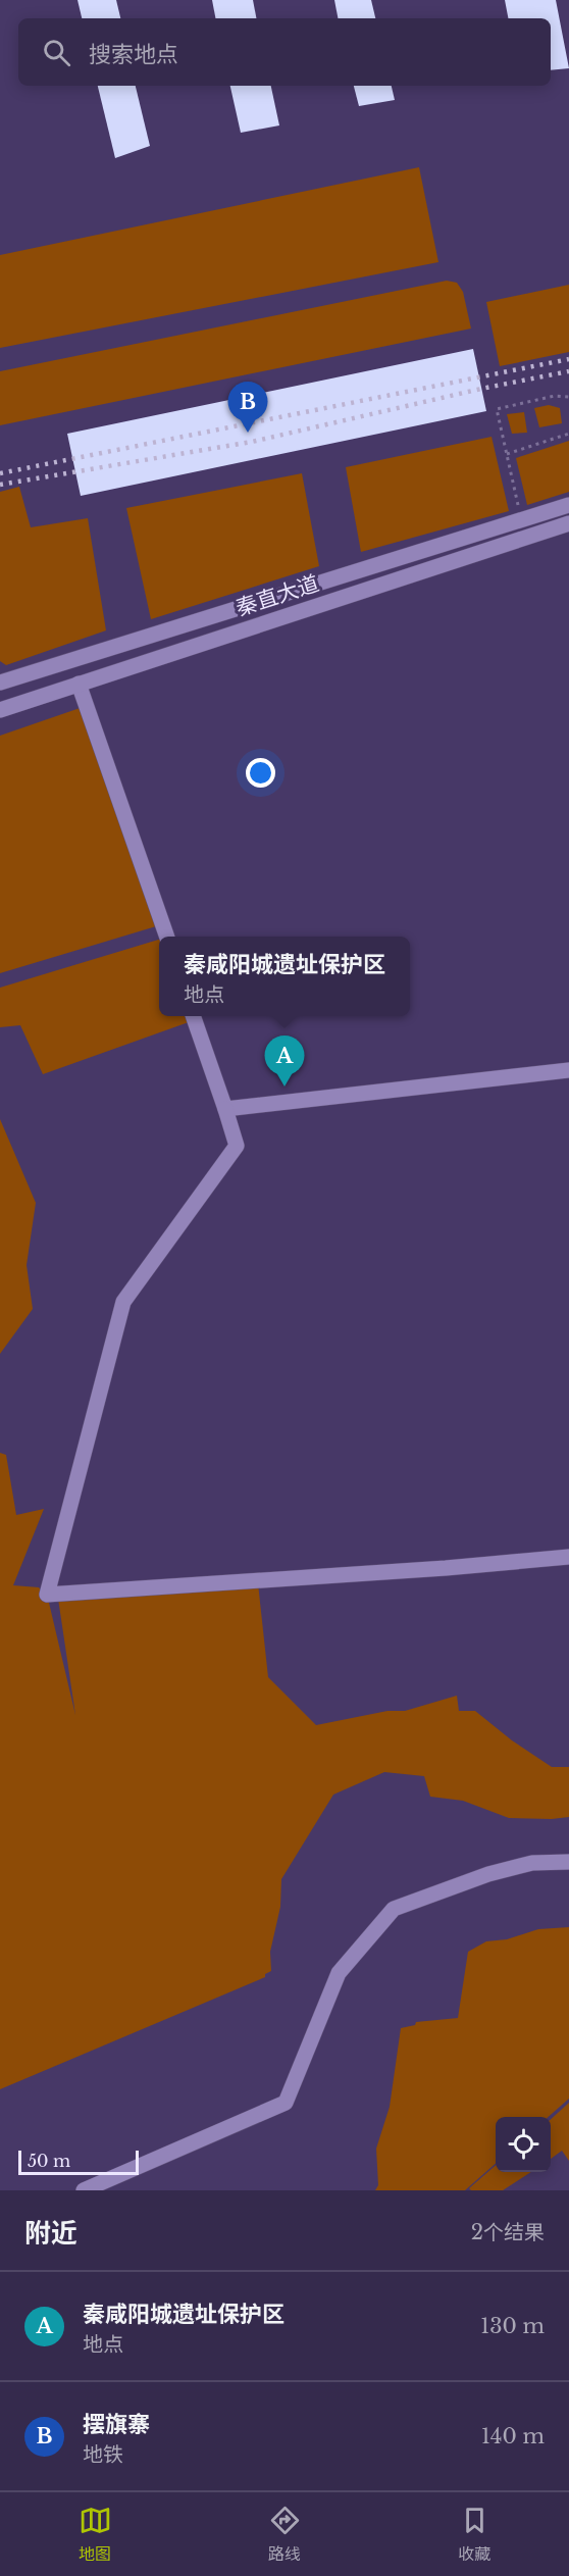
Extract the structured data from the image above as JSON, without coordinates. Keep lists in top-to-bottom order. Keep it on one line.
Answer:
{"streets":{"street":["秦直大道"]},"scale_bar":"50 m","page":{"search":"搜索地点","pins":["B","A"],"popup":["秦咸阳城遗址保护区","地点"],"scale":"50 m","heading":["附近","2个结果"],"list":[{"mark":"A","name":"秦咸阳城遗址保护区","note":"地点","value":"130 m"},{"mark":"B","name":"摆旗寨","note":"地铁","value":"140 m"}],"nav":["地图","路线","收藏"]}}
